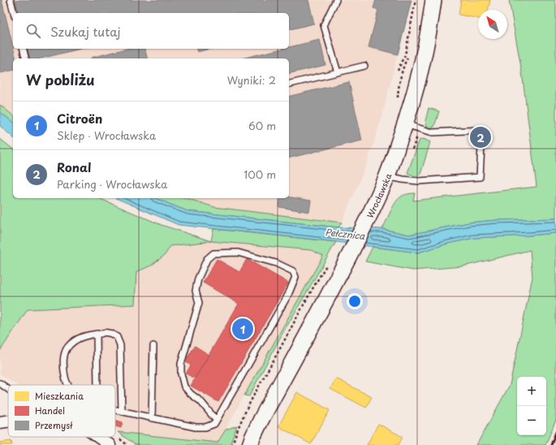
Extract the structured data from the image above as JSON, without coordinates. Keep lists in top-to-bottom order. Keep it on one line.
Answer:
{"streets":{"main road":["Wrocławska"]},"water":["Pełcznica"],"legend":["Mieszkania","Handel","Przemysł"],"north":"top left","page":{"search":"Szukaj tutaj","heading":["W pobliżu","Wyniki: 2"],"list":[{"mark":"1","name":"Citroën","note":"Sklep · Wrocławska","value":"60 m"},{"mark":"2","name":"Ronal","note":"Parking · Wrocławska","value":"100 m"}],"pins":["2","1"],"map_buttons":["+","−"]}}
